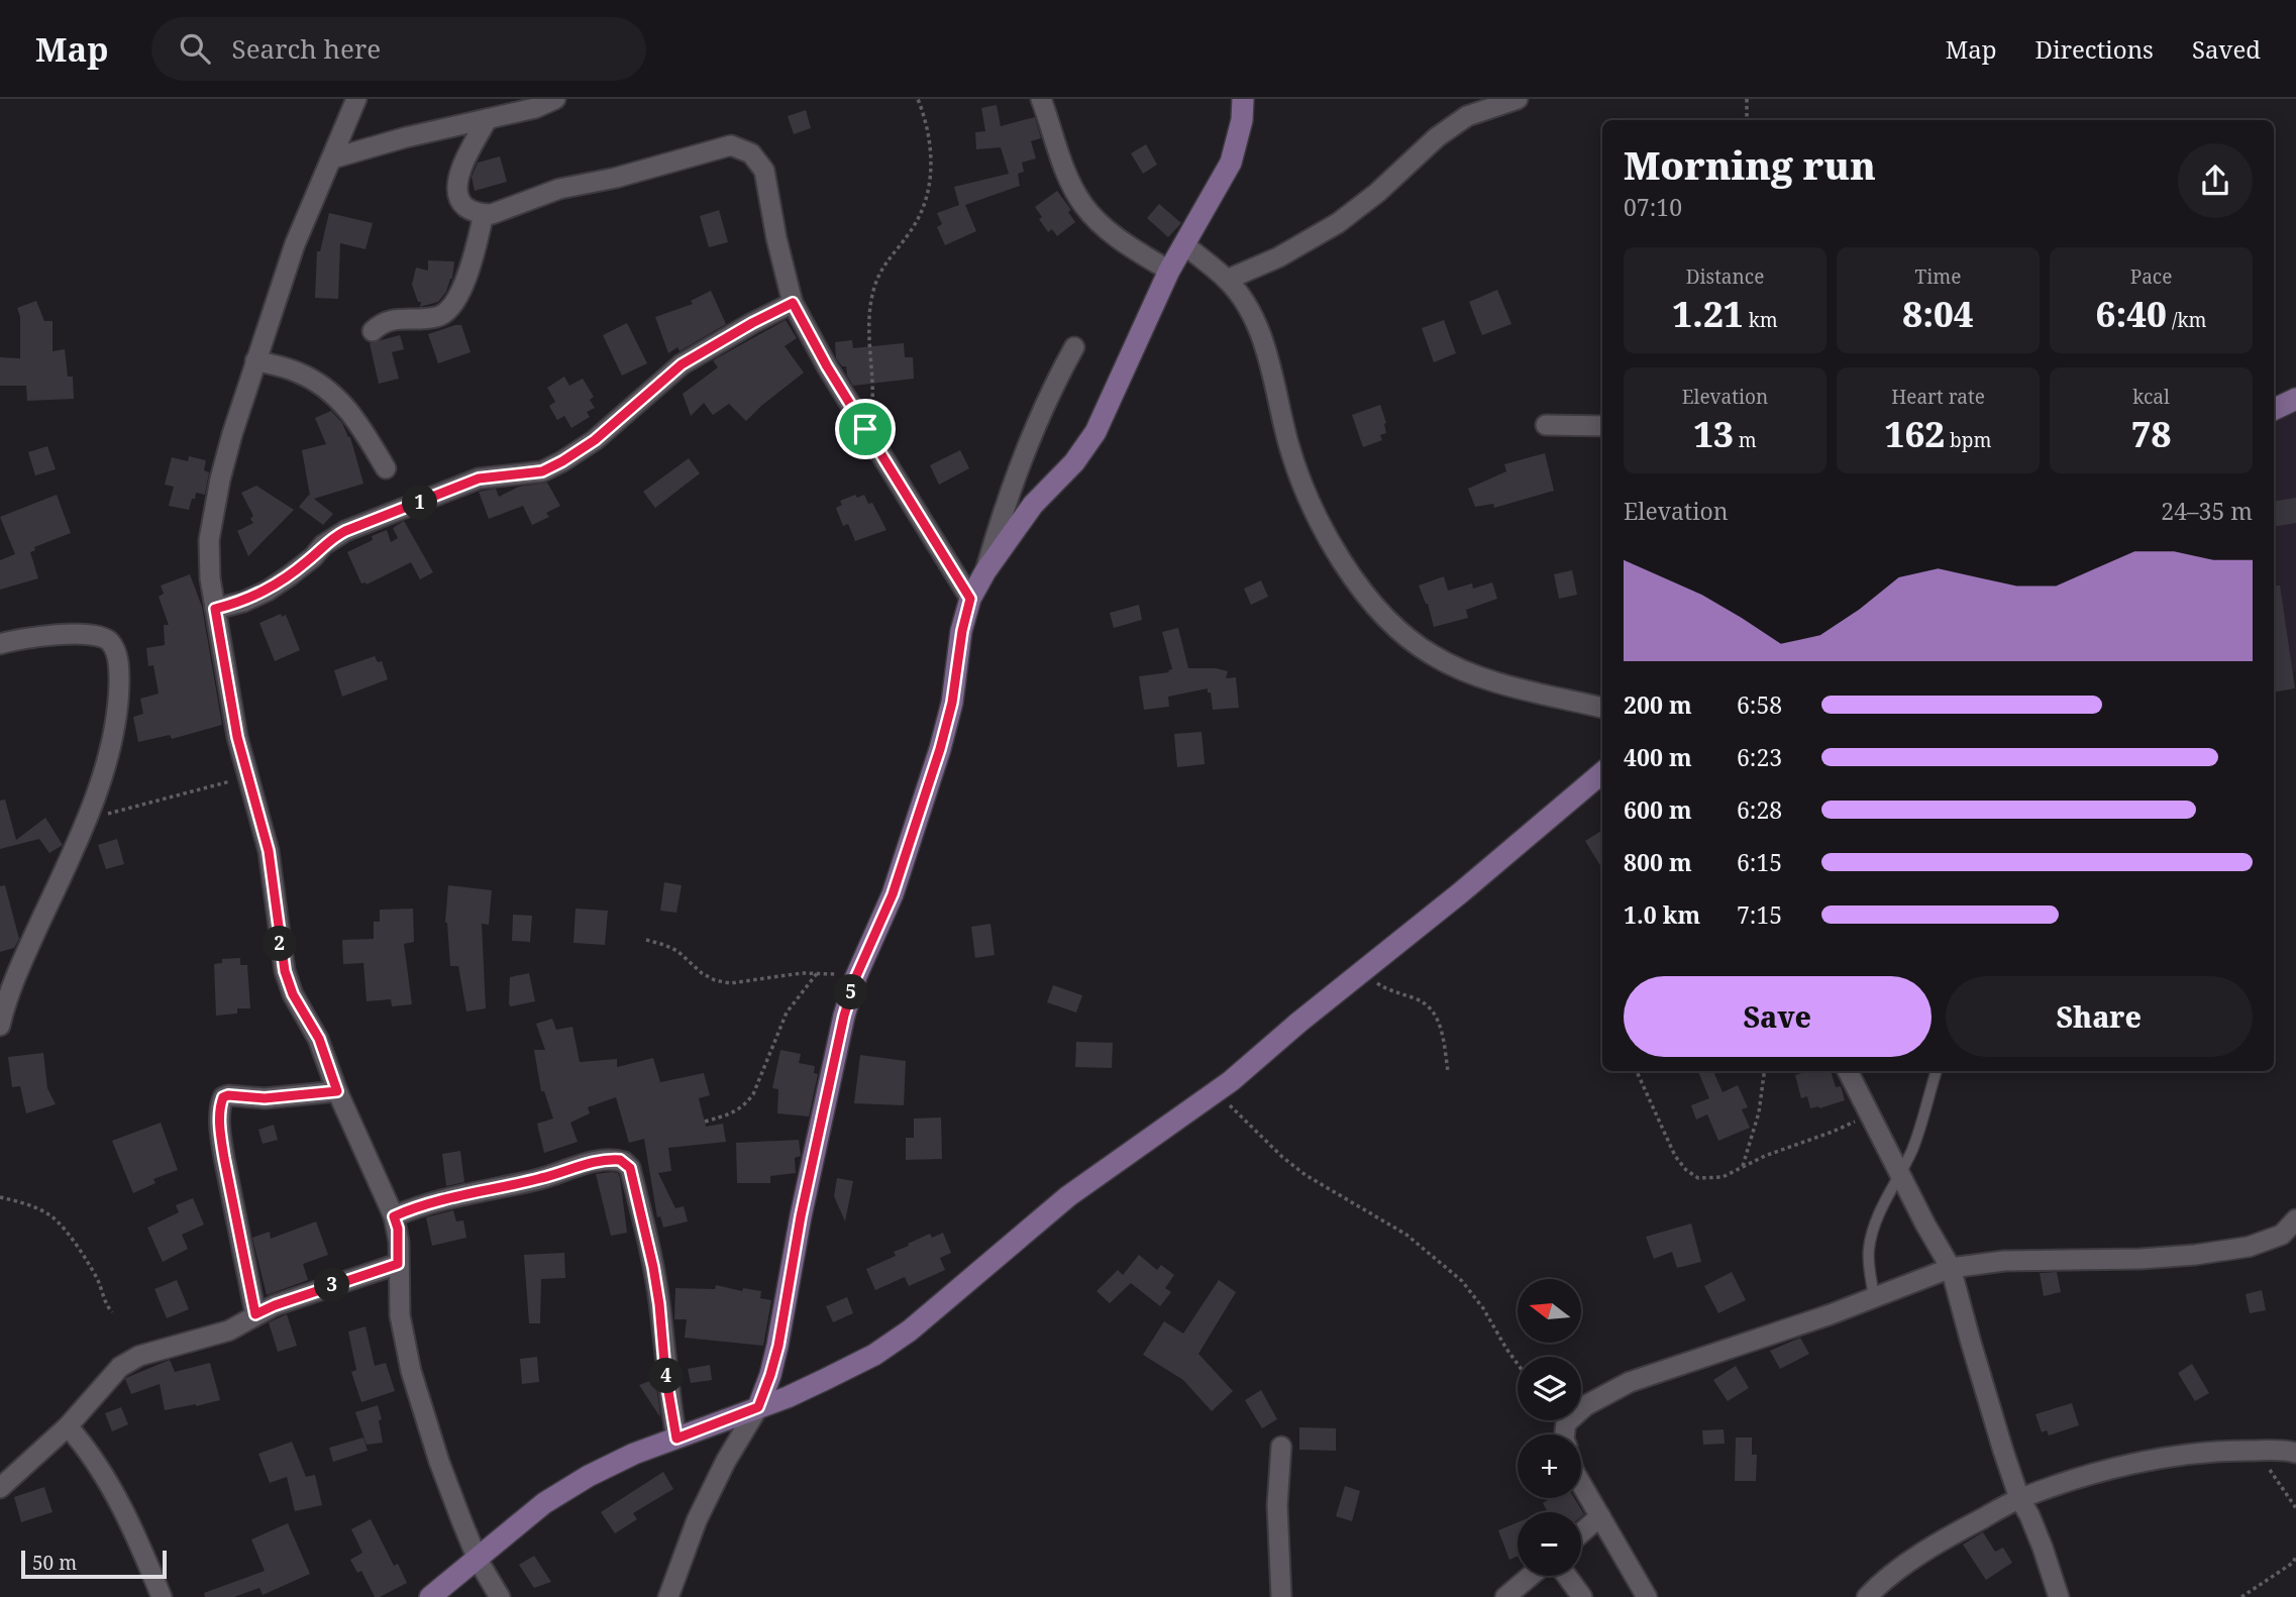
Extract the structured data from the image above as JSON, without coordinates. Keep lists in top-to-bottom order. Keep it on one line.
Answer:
{"scale_bar":"50 m","north":"left","page":{"header":"Map","search":"Search here","nav":["Map","Directions","Saved"],"heading":["Morning run","07:10"],"stats":[["Distance","1.21 km"],["Time","8:04"],["Pace","6:40 /km"],["Elevation","13 m"],["Heart rate","162 bpm"],["kcal","78"]],"chart":["Elevation","24–35 m"],"pins":["1","2","5","3","4"],"list":[{"name":"200 m","note":"6:58"},{"name":"400 m","note":"6:23"},{"name":"600 m","note":"6:28"},{"name":"800 m","note":"6:15"},{"name":"1.0 km","note":"7:15"}],"buttons":["Save","Share"],"map_buttons":["+","−"],"scale":"50 m"}}
